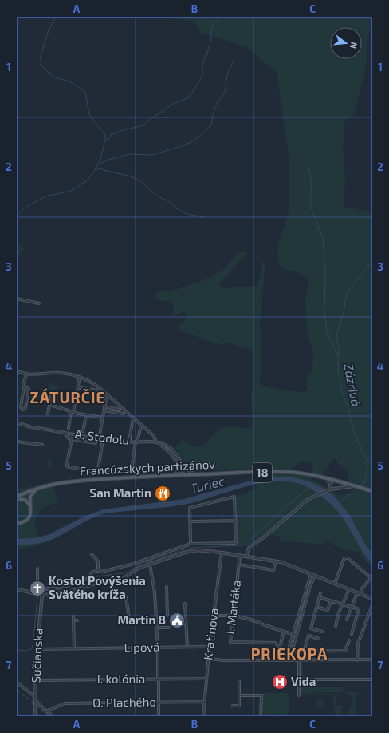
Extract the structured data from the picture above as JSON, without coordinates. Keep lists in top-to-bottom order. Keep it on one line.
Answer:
{"streets":{"main road":["Francúzskych partizánov","18"],"street":["A. Stodolu","J. Martáka","Kratinova","Lipová","Sučianska","I. kolónia","O. Plachého"]},"crossings":[["Francúzskych partizánov","18"],["Kratinova","Lipová"],["Kratinova","I. kolónia"],["Kratinova","O. Plachého"],["Lipová","Sučianska"],["Sučianska","I. kolónia"]],"districts":["ZÁTURČIE","PRIEKOPA"],"water":["Zázrivá","Turiec"],"places":{"restaurant":["San Martin"],"church":["Kostol Povýšenia Svätého kríža"],"public building":["Martin 8"],"hospital":["Vida"]},"north":"right","grid":{"columns":["A","B","C"],"rows":["1","2","3","4","5","6","7"]}}
